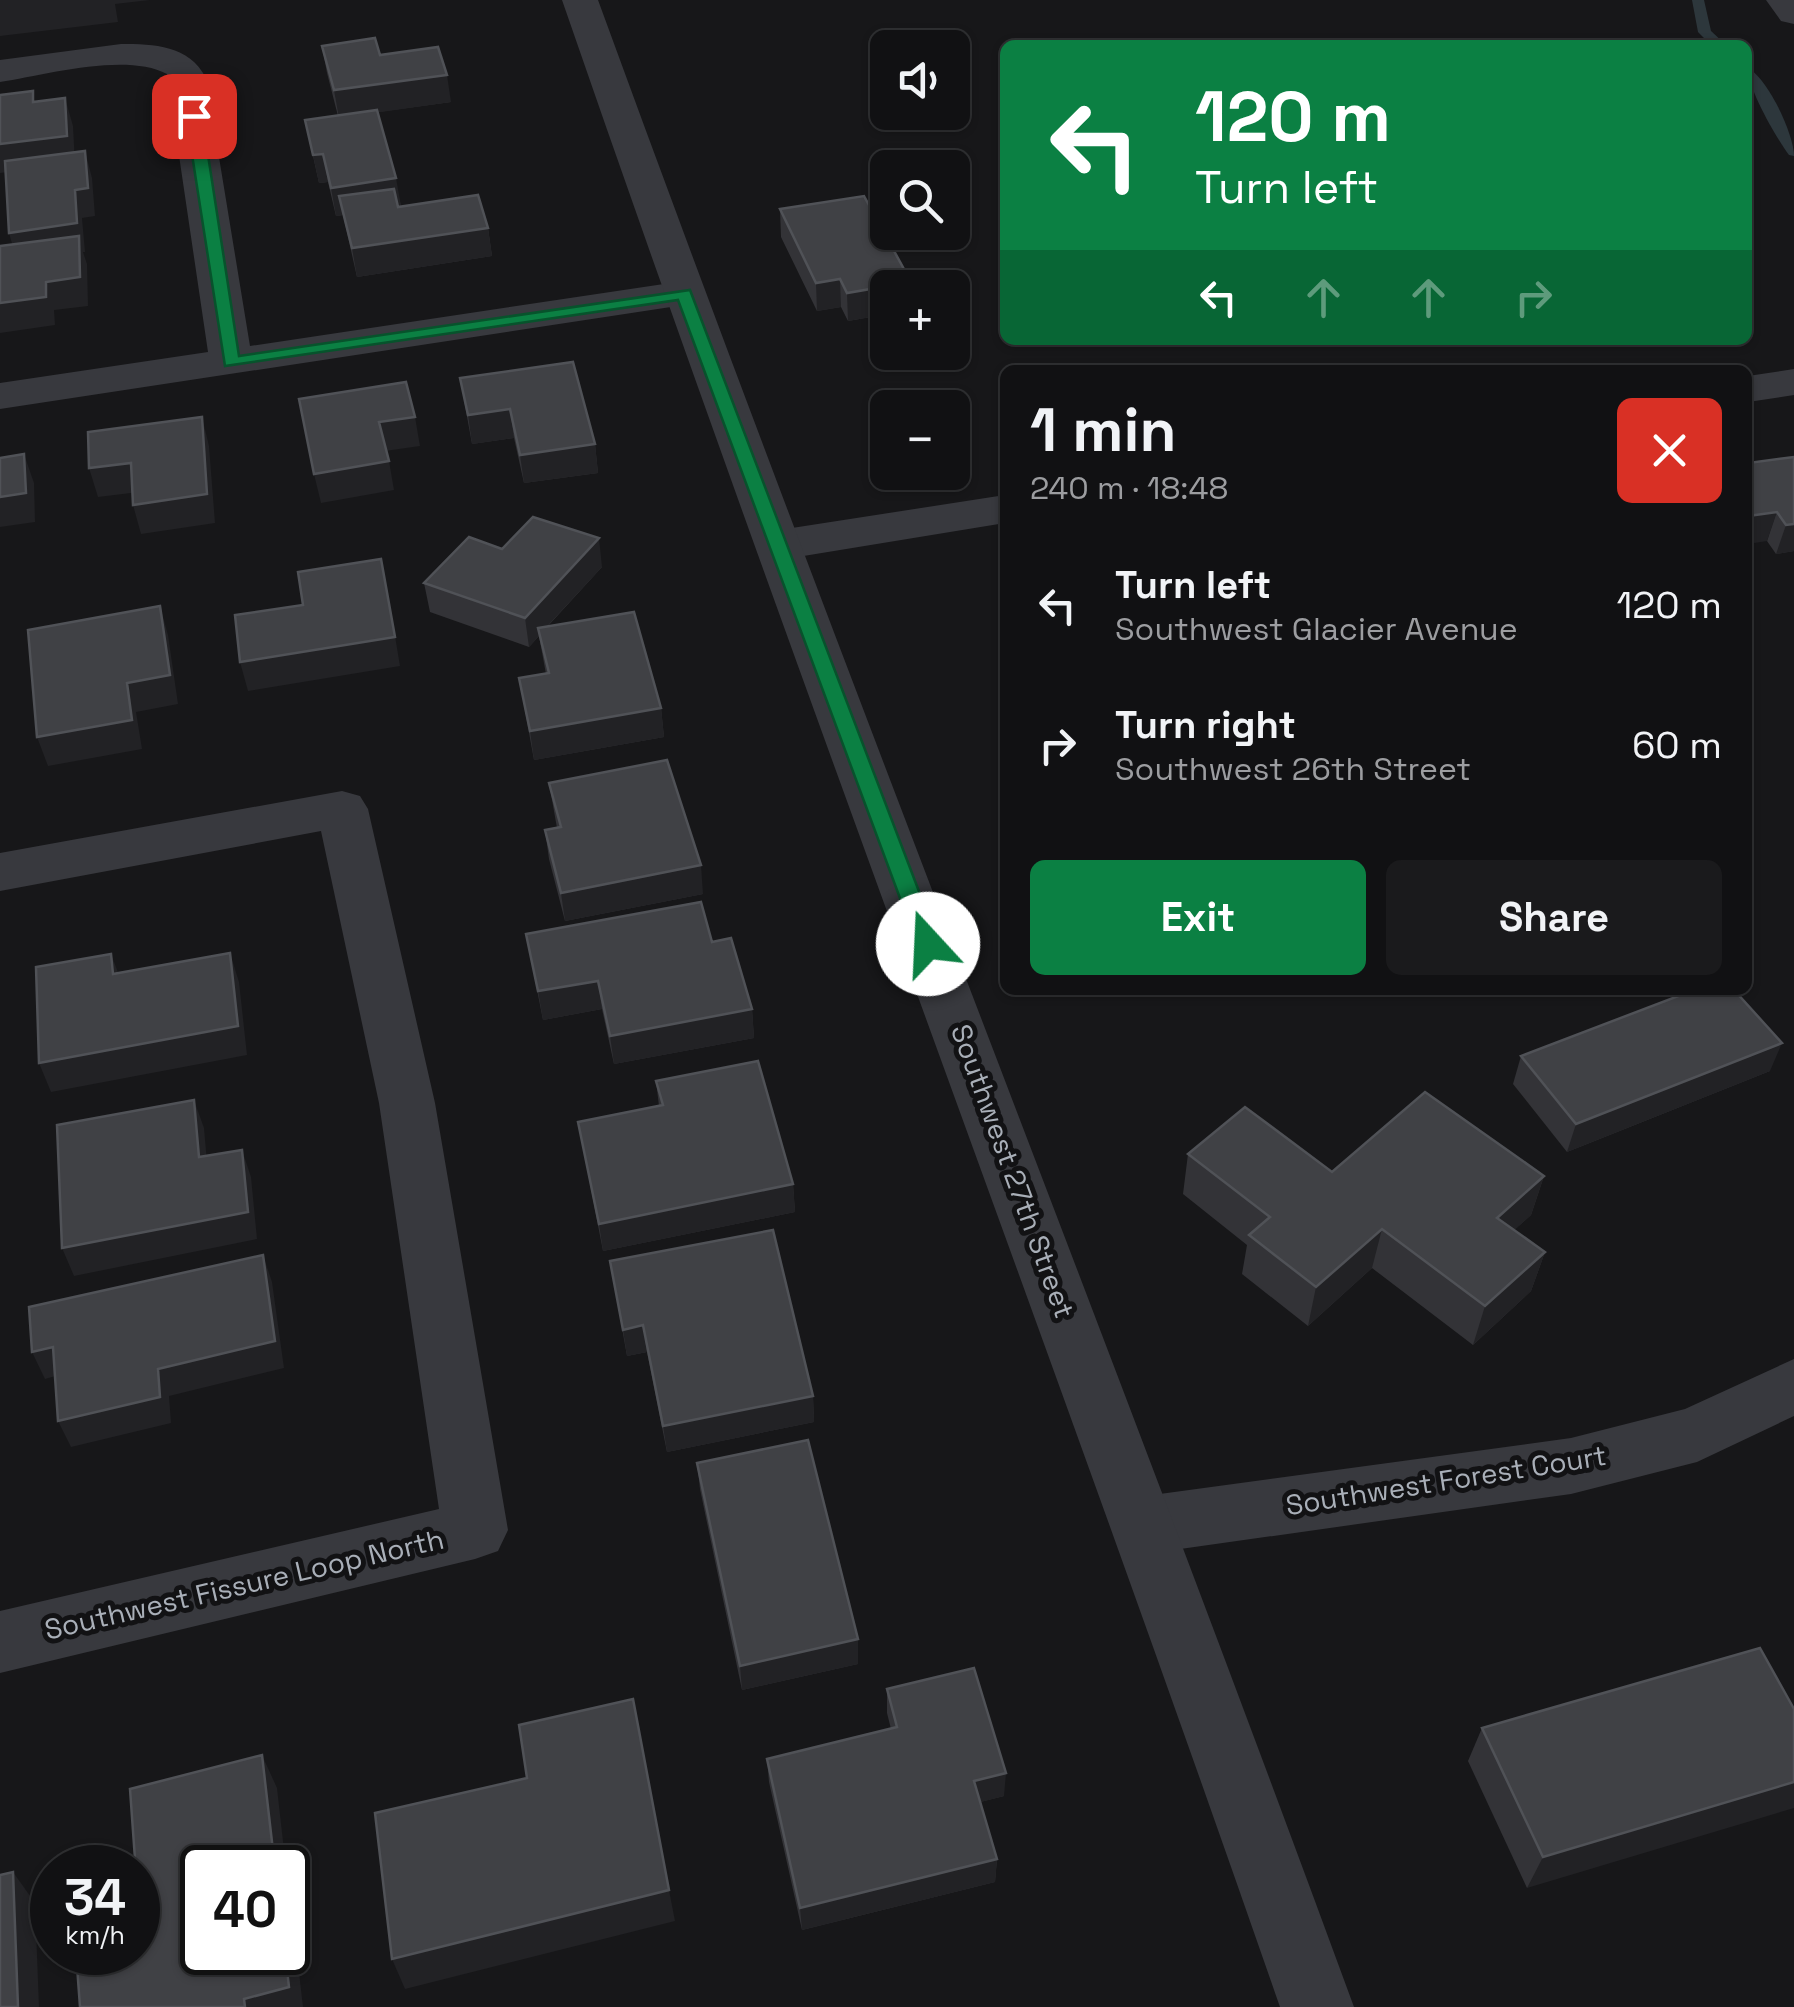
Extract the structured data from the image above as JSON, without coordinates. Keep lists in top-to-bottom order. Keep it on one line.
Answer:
{"streets":{"street":["Southwest 27th Street","Southwest Forest Court","Southwest Fissure Loop North"]},"crossings":[["Southwest 27th Street","Southwest Forest Court"]],"page":{"map_buttons":["+","−"],"turn":["120 m","Turn left"],"heading":["1 min","240 m · 18:48"],"list":[{"name":"Turn left","note":"Southwest Glacier Avenue","value":"120 m"},{"name":"Turn right","note":"Southwest 26th Street","value":"60 m"}],"buttons":["Exit","Share"],"speed":"34 km/h","limit":"40"}}
